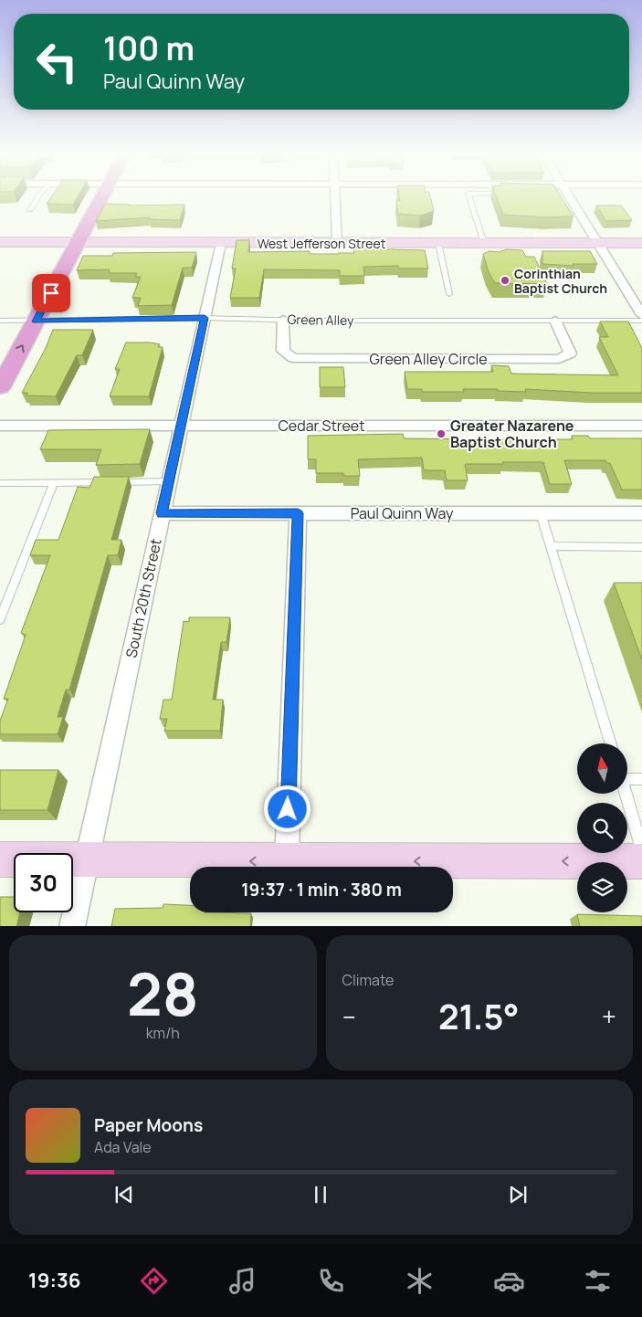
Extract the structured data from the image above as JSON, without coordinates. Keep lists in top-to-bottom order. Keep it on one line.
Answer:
{"streets":{"street":["West Jefferson Street","Green Alley Circle","Cedar Street","Paul Quinn Way","South 20th Street"],"lane":["Green Alley"]},"crossings":[["West Jefferson Street","South 20th Street"],["Green Alley","Green Alley Circle"],["Green Alley","South 20th Street"],["Cedar Street","South 20th Street"],["Paul Quinn Way","South 20th Street"]],"places":["Corinthian Baptist Church","Greater Nazarene Baptist Church"],"north":"top","page":{"turn":["100 m","Paul Quinn Way"],"limit":"30","trip":"19:37 · 1 min · 380 m","tile":[["28","km/h"],"Climate"],"heat":["−","21.5°","+"],"song":["Paper Moons","Ada Vale"],"tabs":"19:36"}}
